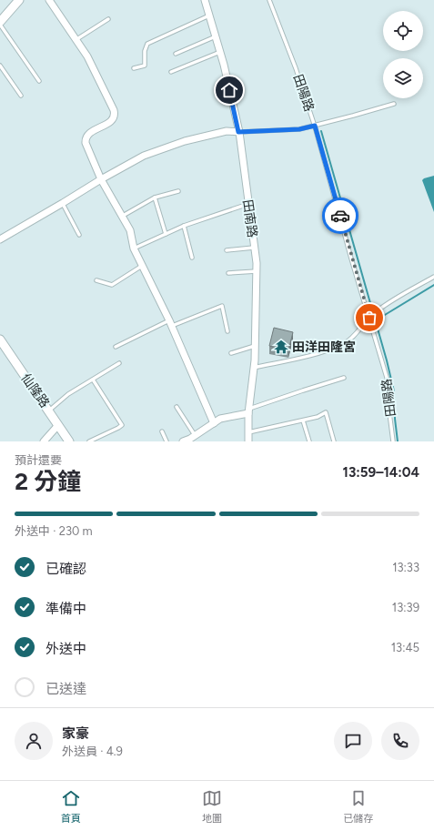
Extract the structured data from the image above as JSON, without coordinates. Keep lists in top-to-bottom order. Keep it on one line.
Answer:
{"streets":{"street":["田南路","仙隆路"],"lane":["田陽路"]},"places":{"temple":["田洋田隆宮"]},"page":{"heading":["2 分鐘","預計還要","13:59–14:04"],"panel":["家豪","外送員 · 4.9"],"bar":"外送中 · 230 m","list":[["已確認","13:33"],["準備中","13:39"],["外送中","13:45"],"已送達"],"tabs":["首頁","地圖","已儲存"]}}
